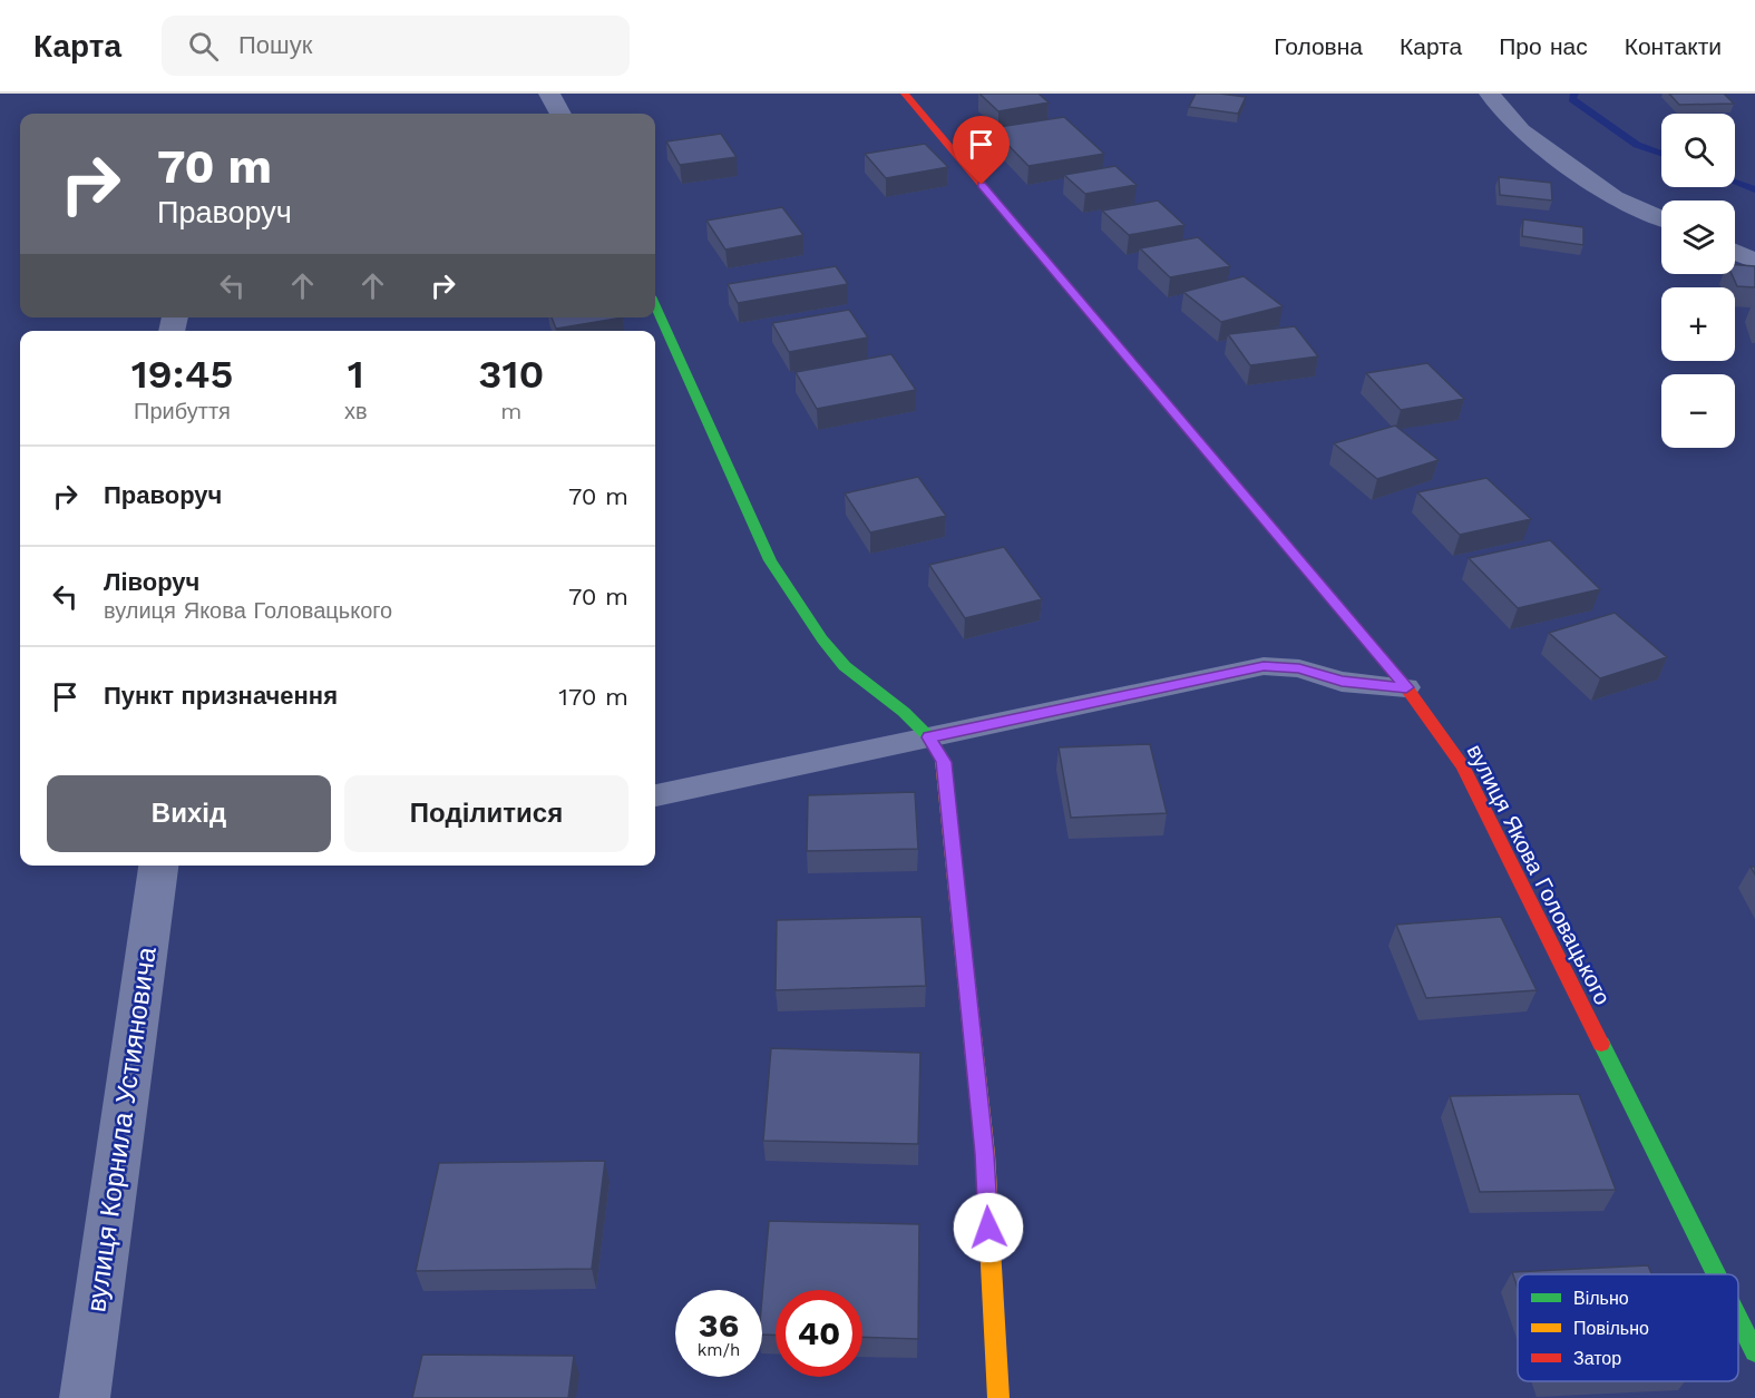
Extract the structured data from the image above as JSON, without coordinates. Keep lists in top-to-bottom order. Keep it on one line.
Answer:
{"streets":{"street":["вулиця Якова Головацького","вулиця Корнила Устияновича"]},"legend":["Вільно","Повільно","Затор"],"page":{"header":"Карта","search":"Пошук","nav":["Головна","Карта","Про нас","Контакти"],"map_buttons":["+","−"],"turn":["70 m","Праворуч"],"eta":["19:45","Прибуття","1","хв","310","m"],"list":[{"name":"Праворуч","value":"70 m"},{"name":"Ліворуч","note":"вулиця Якова Головацького","value":"70 m"},{"name":"Пункт призначення","value":"170 m"}],"buttons":["Вихід","Поділитися"],"speed":"36 km/h","limit":"40"}}
